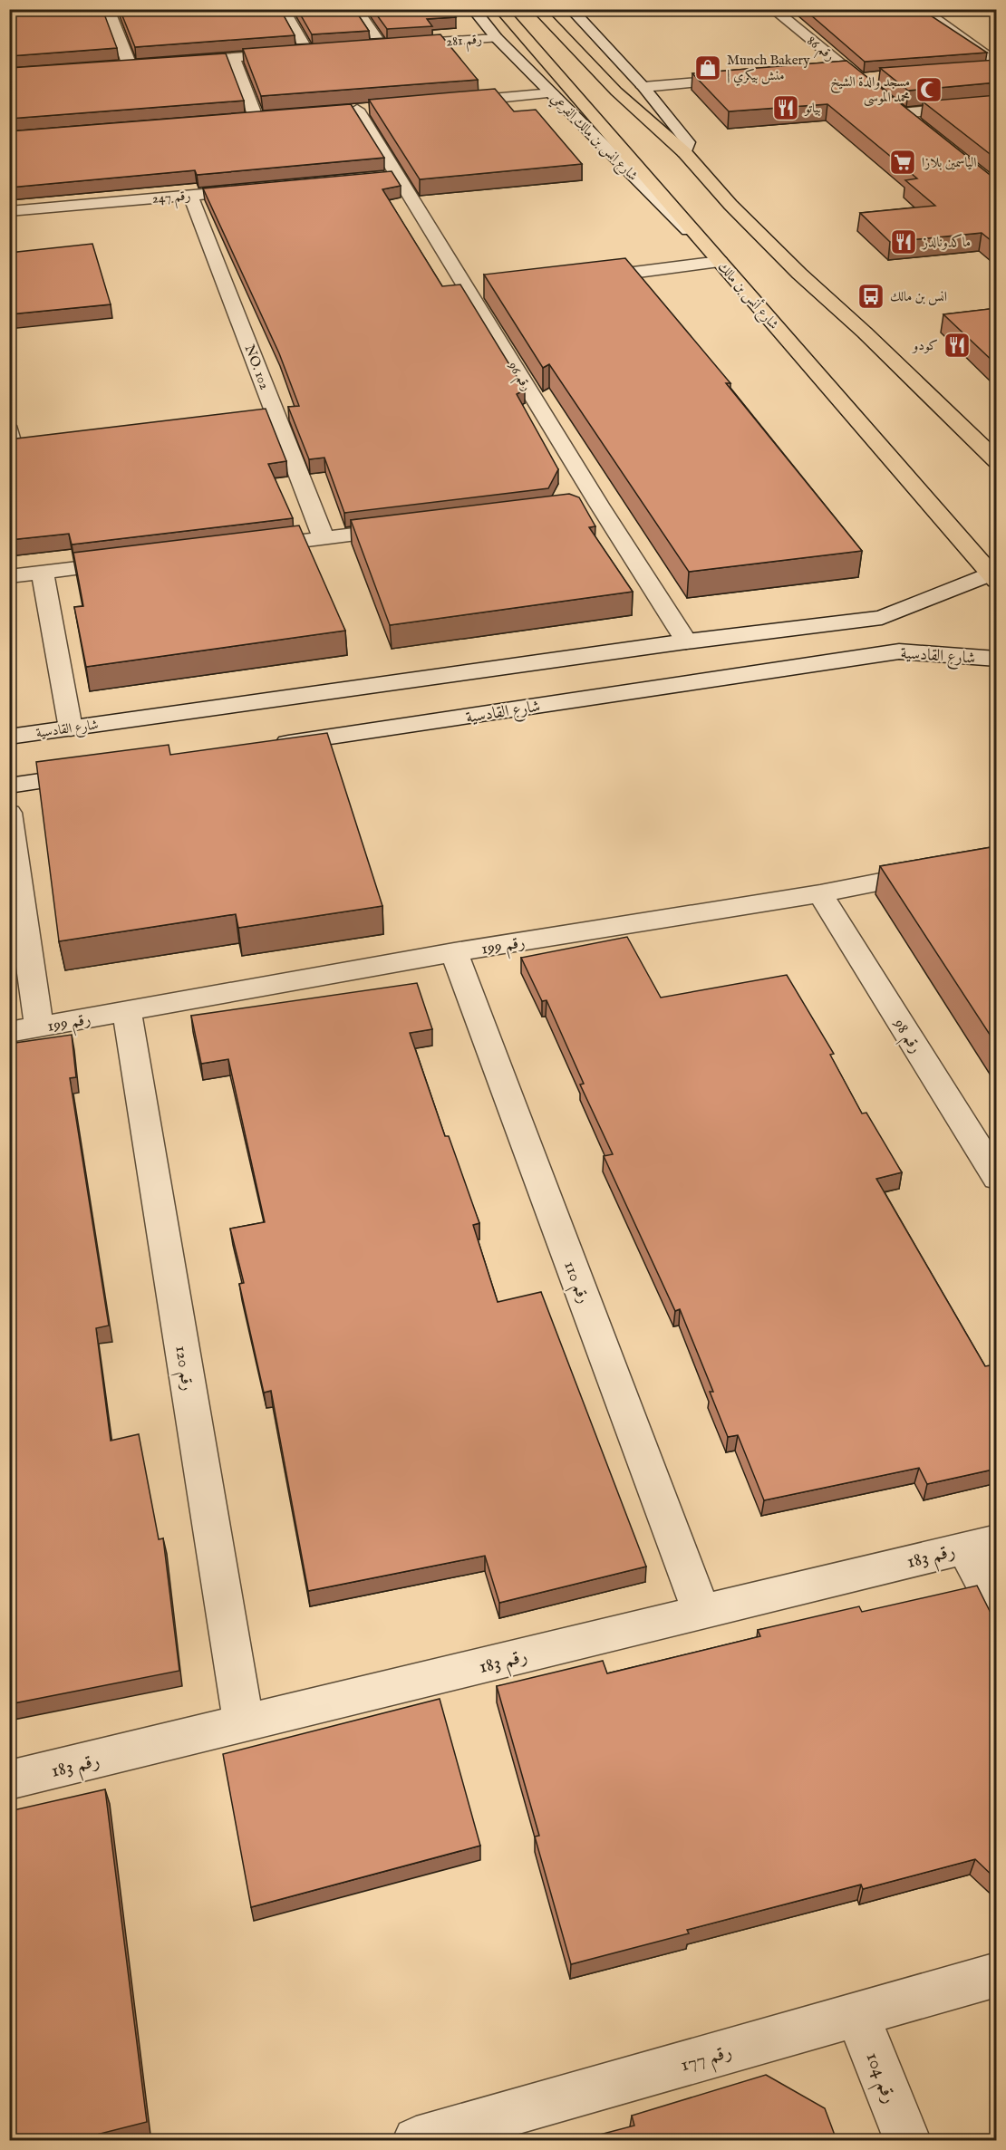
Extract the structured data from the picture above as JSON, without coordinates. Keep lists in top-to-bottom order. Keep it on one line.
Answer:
{"streets":{"main road":["شارع أنس بن مالك"],"street":["رقم 281","رقم 86","شارع انس بن مالك الفرعي","رقم 247","NO. 102","رقم 96","شارع القادسية","رقم 199","رقم 98","رقم 110","رقم 120","رقم 183","رقم 177","رقم 104"]},"crossings":[["رقم 281","شارع انس بن مالك الفرعي"],["شارع انس بن مالك الفرعي","شارع أنس بن مالك"],["رقم 247","NO. 102"],["شارع أنس بن مالك","شارع القادسية"],["رقم 96","شارع القادسية"],["رقم 199","رقم 98"],["رقم 199","رقم 110"],["رقم 199","رقم 120"],["رقم 110","رقم 183"],["رقم 120","رقم 183"],["رقم 177","رقم 104"]],"places":{"shop":["Munch Bakery | منش بيكري"],"mosque":["مسجد والدة الشيخ محمد الموسى"],"restaurant":["بياتو","ماكدونالدز","كودو"],"supermarket":["الياسمين بلازا"],"bus stop":["انس بن مالك"]}}
